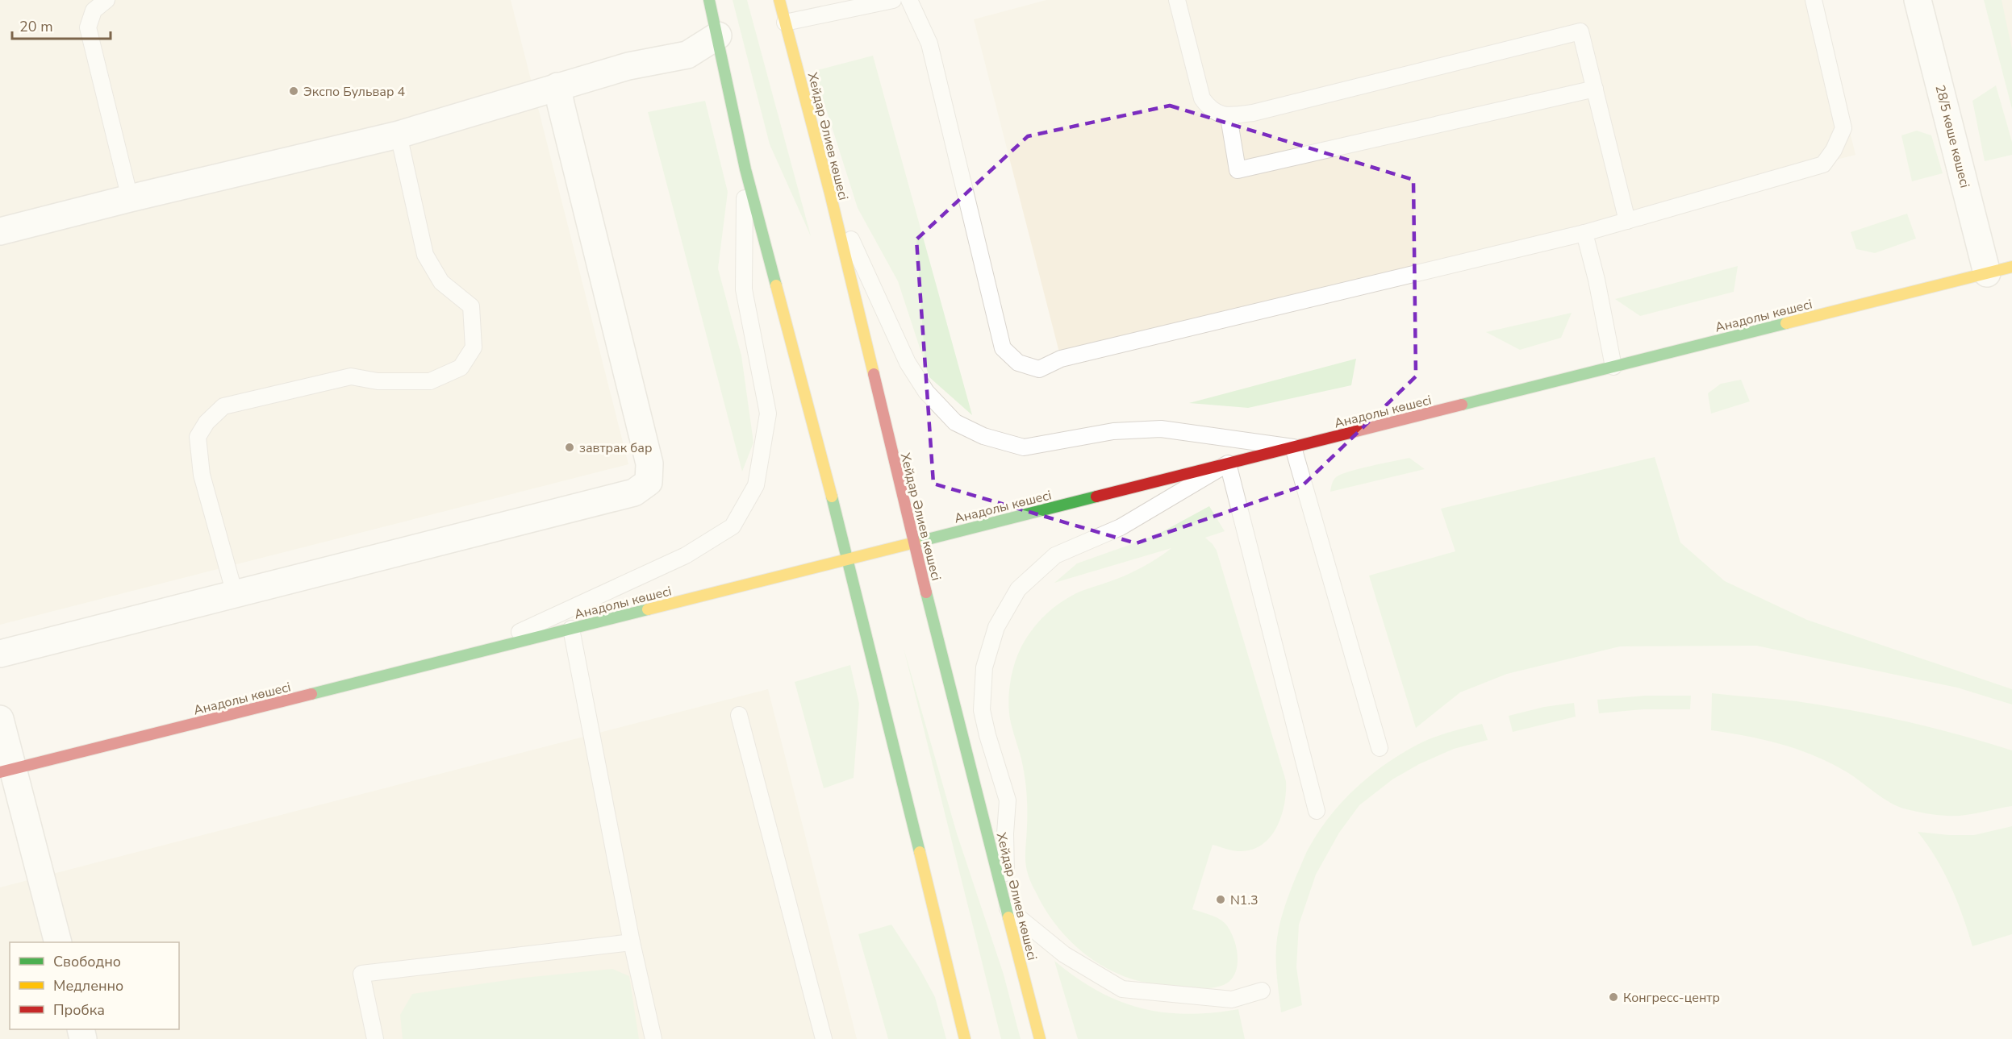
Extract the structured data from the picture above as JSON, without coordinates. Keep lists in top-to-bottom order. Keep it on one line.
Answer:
{"streets":{"street":["Хейдар Әлиев көшесі","28/5 көше көшесі","Анадолы көшесі"]},"crossings":[["Хейдар Әлиев көшесі","Анадолы көшесі"],["28/5 көше көшесі","Анадолы көшесі"]],"places":["Экспо Бульвар 4","завтрак бар","N1.3","Конгресс-центр"],"legend":["Свободно","Медленно","Пробка"],"scale_bar":"20 m"}
